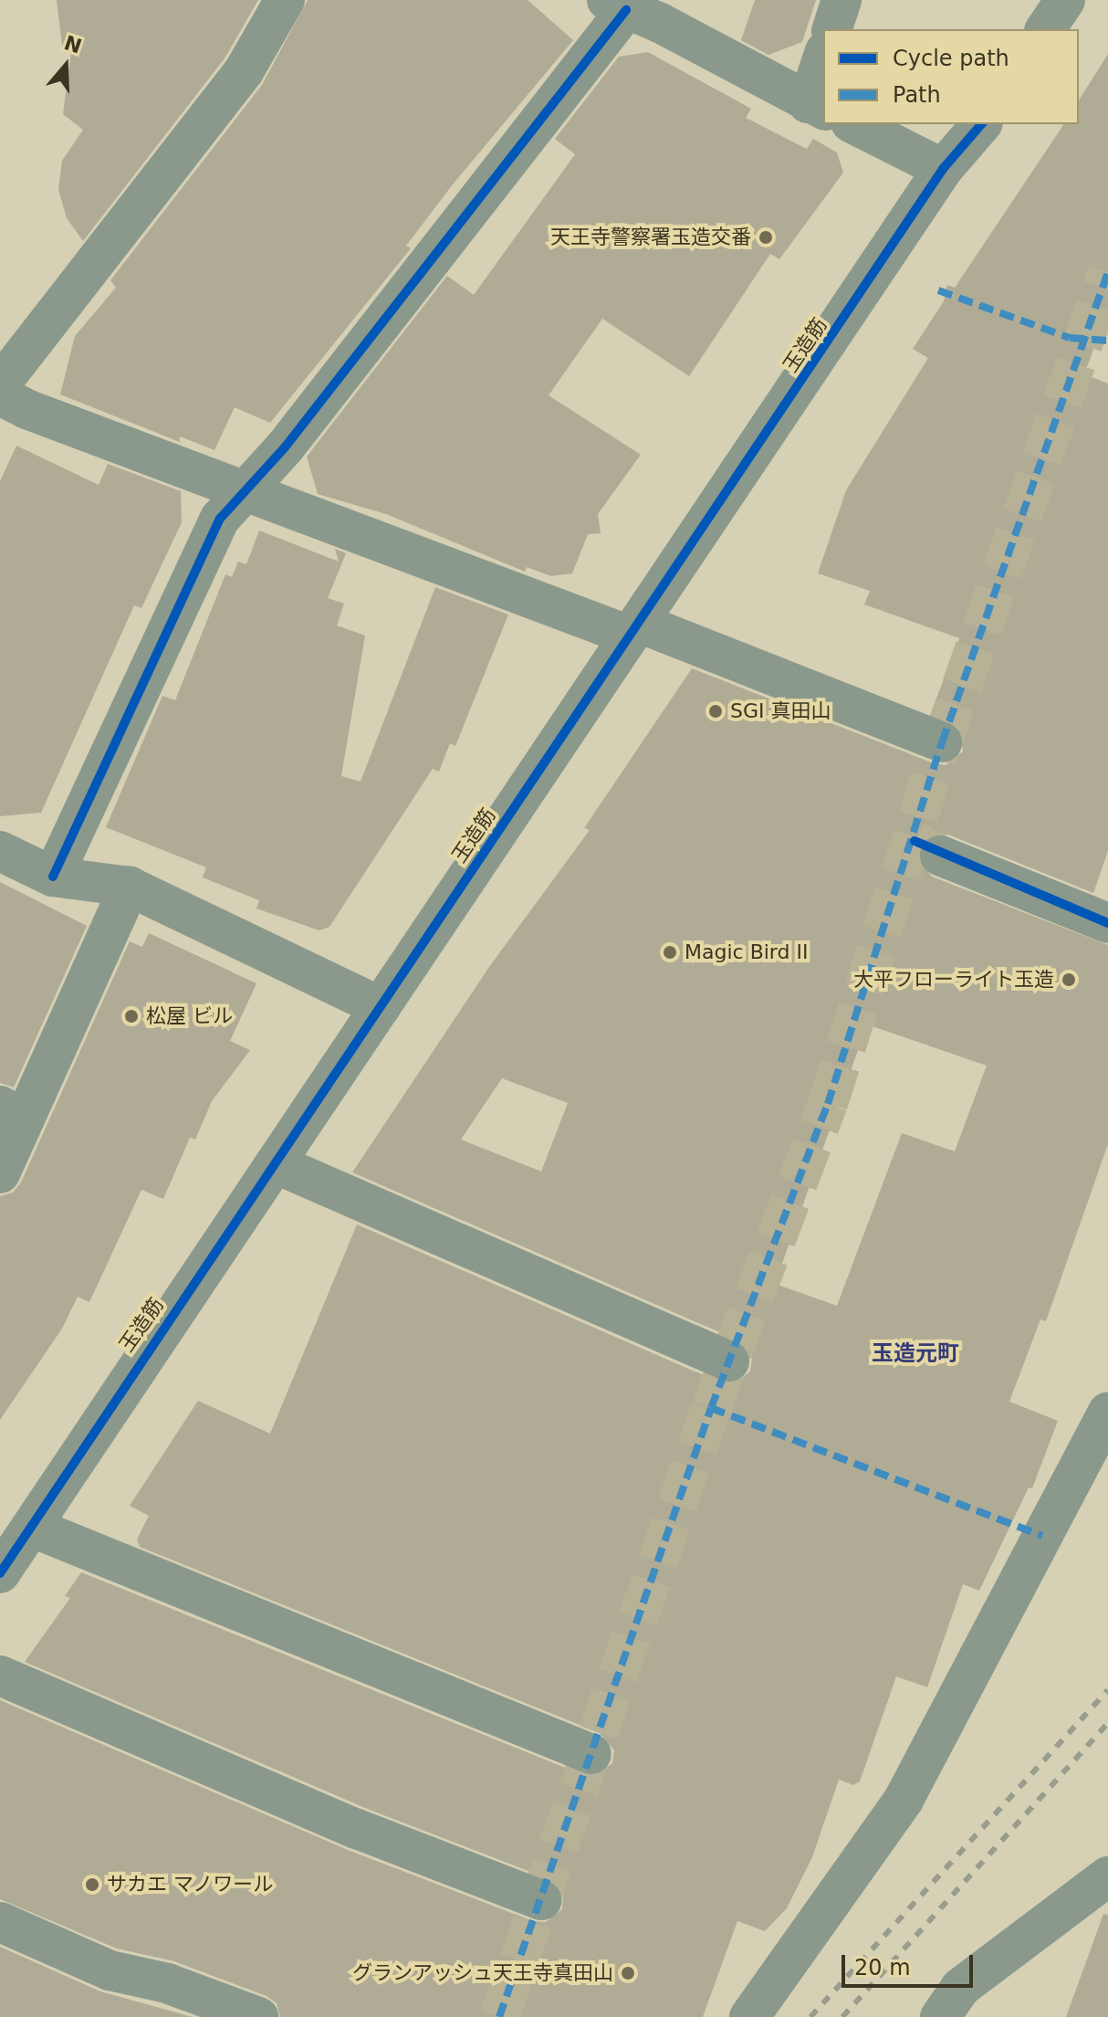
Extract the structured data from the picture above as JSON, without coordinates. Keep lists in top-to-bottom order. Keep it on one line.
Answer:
{"streets":{"street":["玉造筋"]},"districts":["玉造元町"],"places":["天王寺警察署玉造交番","SGI 真田山","Magic Bird II","大平フローライト玉造","松屋 ビル","サカエ マノワール","グランアッシュ天王寺真田山"],"legend":["Cycle path","Path"],"scale_bar":"20 m","north":"top"}
